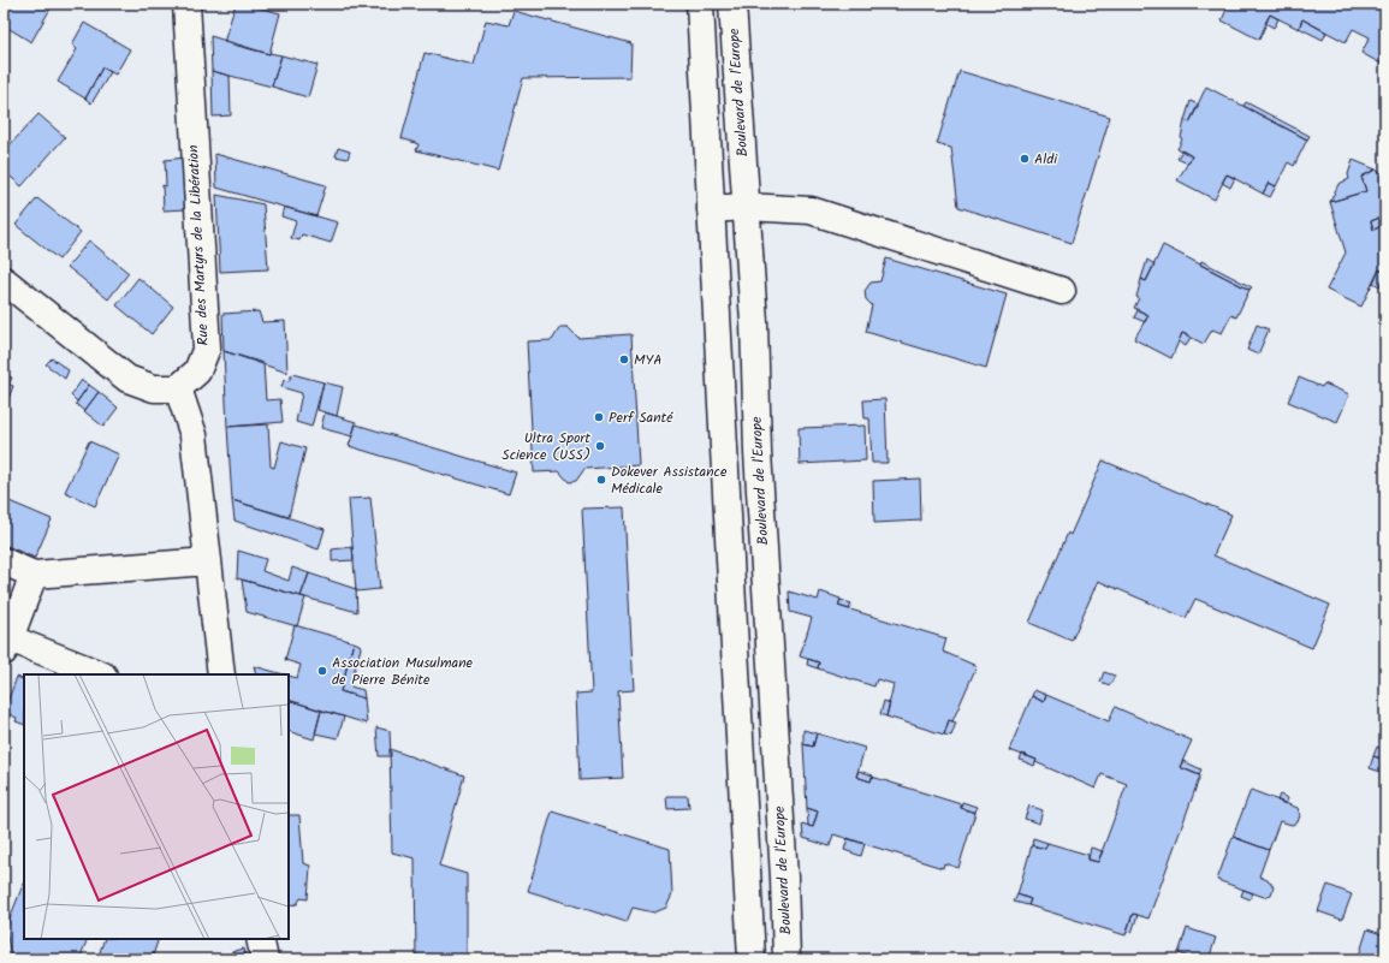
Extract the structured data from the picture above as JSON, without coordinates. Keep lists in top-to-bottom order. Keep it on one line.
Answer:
{"streets":{"main road":["Boulevard de l'Europe","Rue des Martyrs de la Libération"]},"places":["Aldi","MYA","Perf Santé","Ultra Sport Science (USS)","Dokever Assistance Médicale","Association Musulmane de Pierre Bénite"]}
